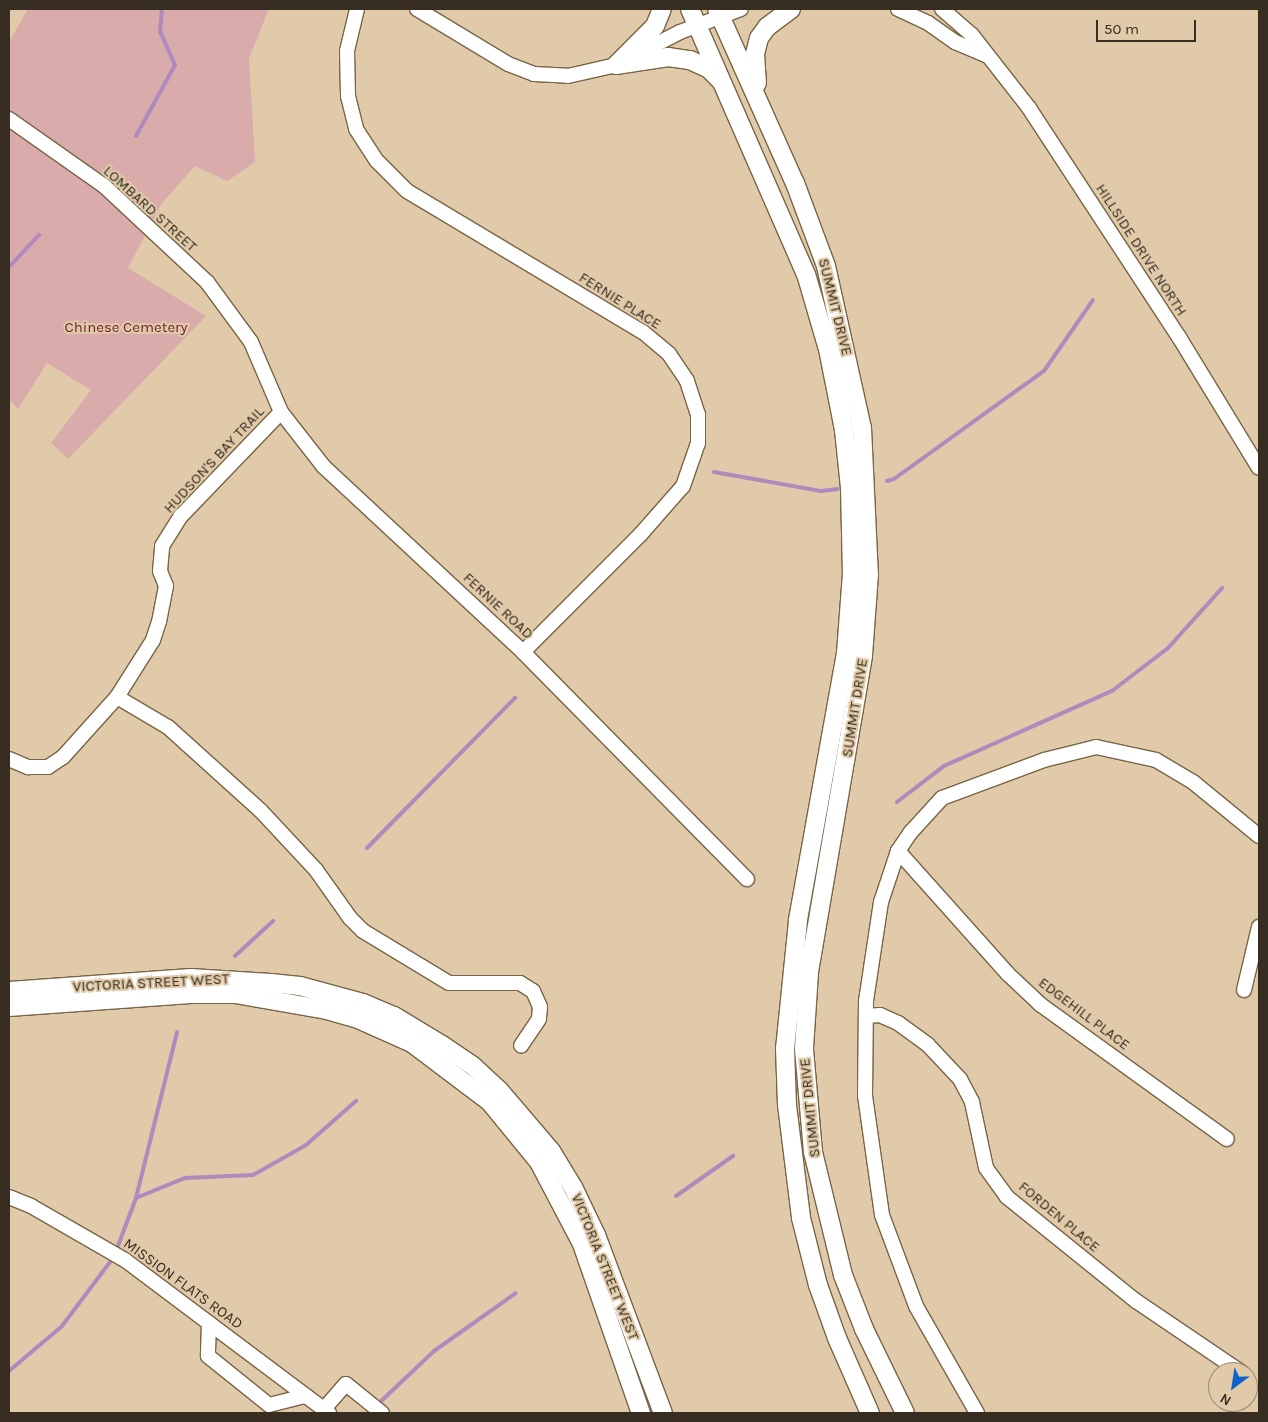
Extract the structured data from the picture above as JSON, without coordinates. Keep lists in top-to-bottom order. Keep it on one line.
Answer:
{"streets":{"main road":["SUMMIT DRIVE","VICTORIA STREET WEST"],"street":["LOMBARD STREET","HILLSIDE DRIVE NORTH","FERNIE PLACE","HUDSON'S BAY TRAIL","FERNIE ROAD","EDGEHILL PLACE","FORDEN PLACE","MISSION FLATS ROAD"]},"crossings":[["LOMBARD STREET","FERNIE ROAD"],["FERNIE PLACE","FERNIE ROAD"],["HUDSON'S BAY TRAIL","FERNIE ROAD"]],"parks":["Chinese Cemetery"],"scale_bar":"50 m","north":"bottom left"}
